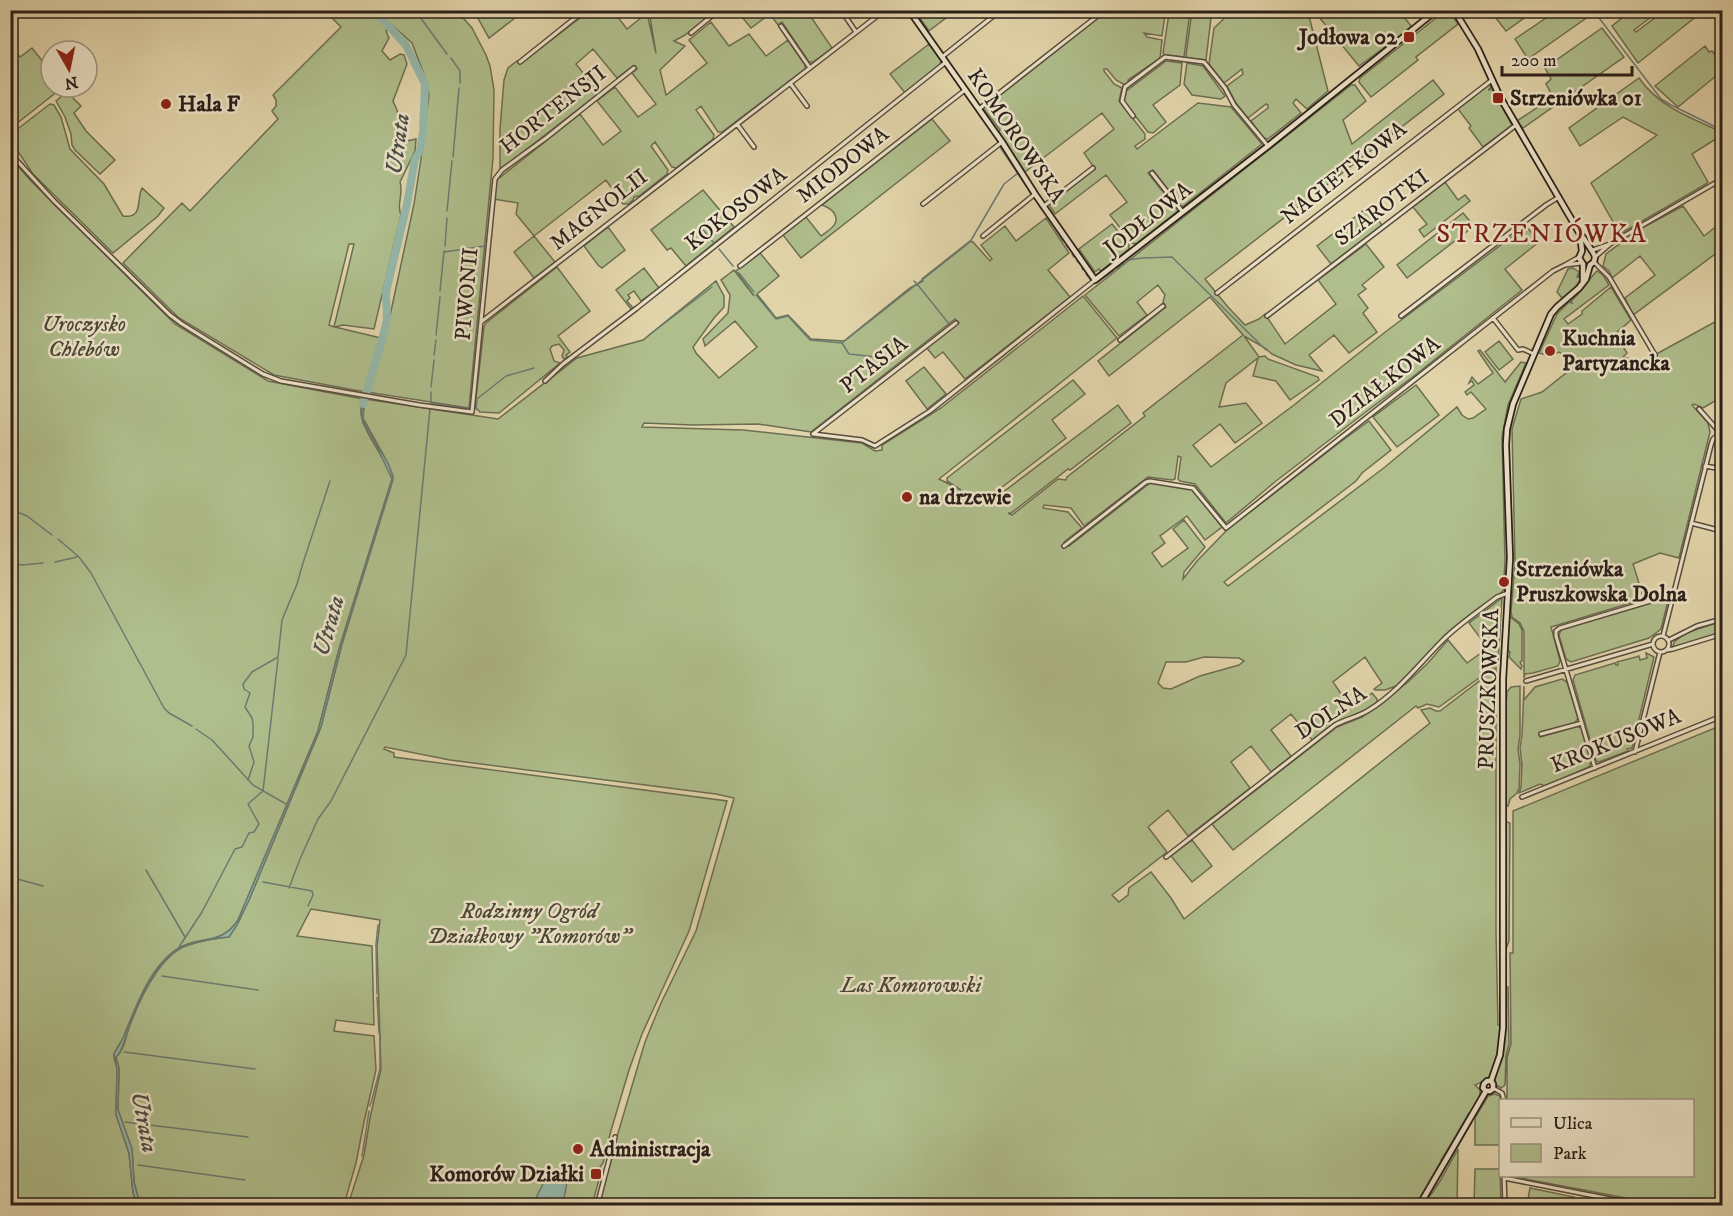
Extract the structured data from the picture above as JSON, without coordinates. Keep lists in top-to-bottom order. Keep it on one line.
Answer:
{"streets":{"street":["HORTENSJI","KOMOROWSKA","MIODOWA","NAGIETKOWA","SZAROTKI","KOKOSOWA","MAGNOLII","JODŁOWA","PIWONII","PTASIA","DZIAŁKOWA","PRUSZKOWSKA","DOLNA","KROKUSOWA"]},"crossings":[["HORTENSJI","PIWONII"],["KOMOROWSKA","MIODOWA"],["KOMOROWSKA","KOKOSOWA"],["KOMOROWSKA","JODŁOWA"],["MAGNOLII","PIWONII"],["JODŁOWA","PTASIA"],["PRUSZKOWSKA","DOLNA"]],"districts":["STRZENIÓWKA"],"water":["Utrata"],"parks":["Uroczysko Chlebów","Rodzinny Ogród Działkowy \"Komorów\"","Las Komorowski"],"places":{"transit":["Jodłowa 02","Strzeniówka 01","Komorów Działki"],"other":["Hala F","Kuchnia Partyzancka","na drzewie","Strzeniówka Pruszkowska Dolna","Administracja"]},"legend":["Ulica","Park"],"scale_bar":"200 m","north":"bottom"}
